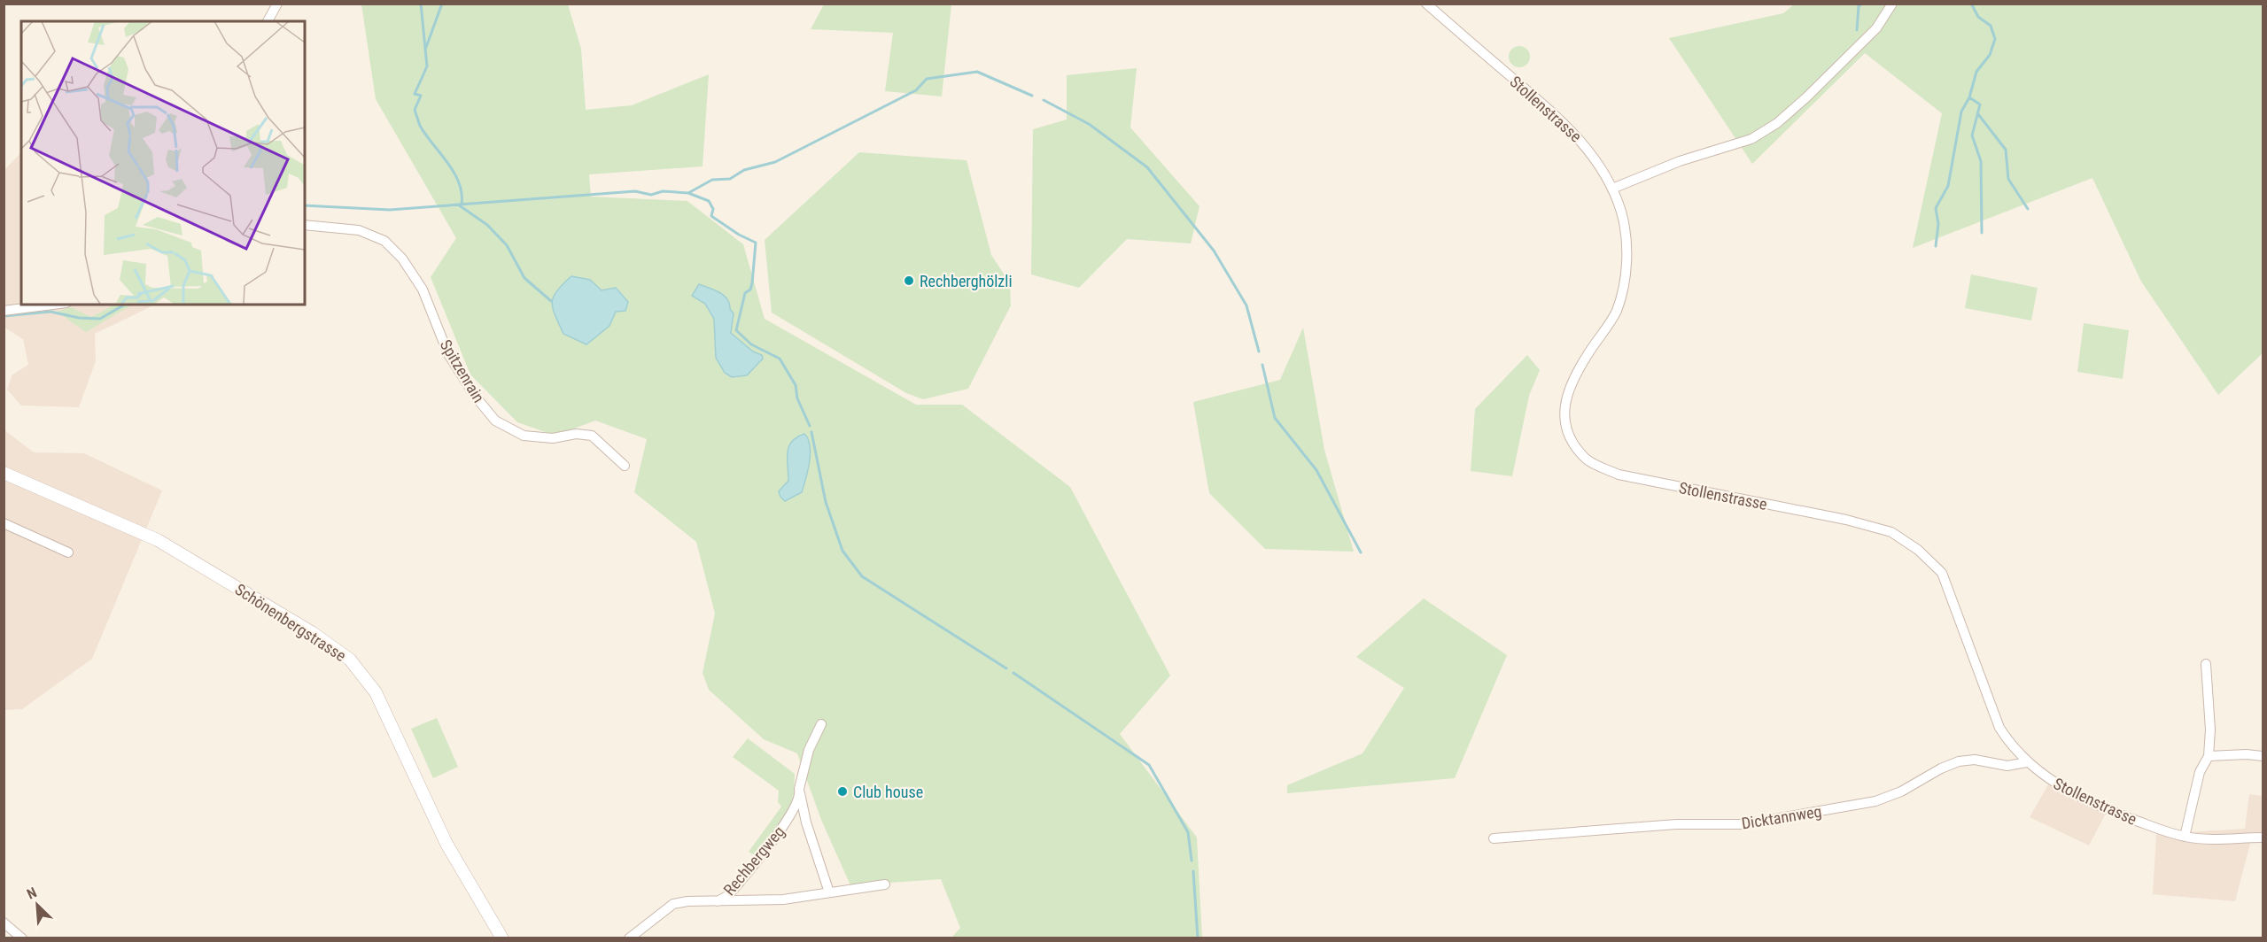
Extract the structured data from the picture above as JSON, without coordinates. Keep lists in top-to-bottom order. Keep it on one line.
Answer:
{"streets":{"street":["Stollenstrasse","Spitzenrain","Schönenbergstrasse","Dicktannweg","Rechbergweg"]},"crossings":[["Stollenstrasse","Dicktannweg"]],"places":["Rechberghölzli","Club house"],"north":"top left"}
